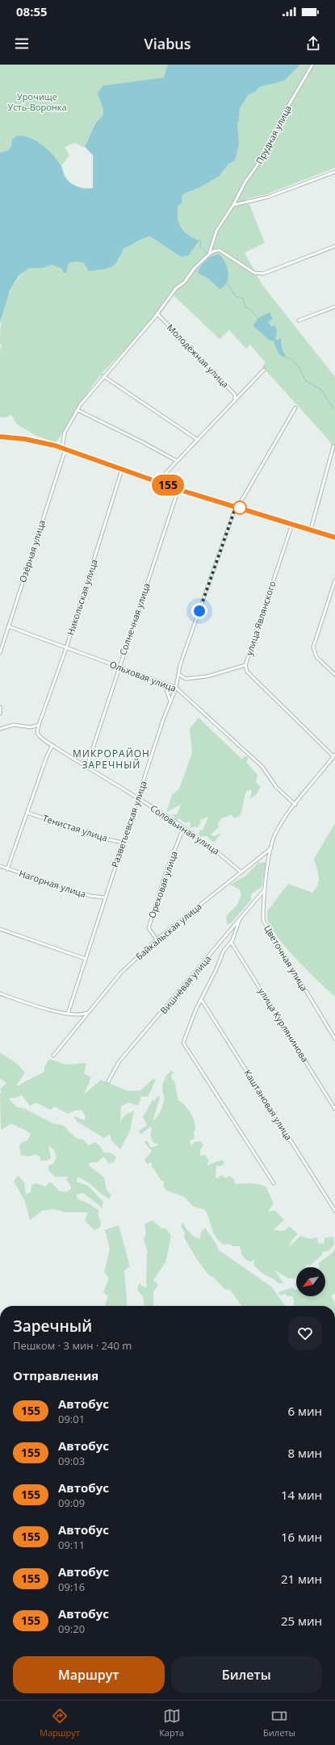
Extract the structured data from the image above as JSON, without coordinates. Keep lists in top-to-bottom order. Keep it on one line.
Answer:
{"streets":{"street":["Прудная улица","Молодёжная улица","Озёрная улица","Никольская улица","улица Являнского","Солнечная улица","Ольховая улица","Разветьевская улица","Тенистая улица","Соловьиная улица","Нагорная улица","Ореховая улица","Байкальская улица","Цветочная улица","Вишнёвая улица","улица Курлянинова","Каштановая улица"]},"crossings":[["Озёрная улица","Ольховая улица"],["Никольская улица","Ольховая улица"],["Никольская улица","Соловьиная улица"],["улица Являнского","Цветочная улица"],["Солнечная улица","Ольховая улица"],["Солнечная улица","Соловьиная улица"],["Ольховая улица","Разветьевская улица"],["Ольховая улица","Цветочная улица"],["Разветьевская улица","Тенистая улица"],["Разветьевская улица","Соловьиная улица"],["Разветьевская улица","Нагорная улица"],["Соловьиная улица","Ореховая улица"],["Соловьиная улица","Байкальская улица"],["Ореховая улица","Байкальская улица"],["Байкальская улица","Цветочная улица"],["Цветочная улица","Вишнёвая улица"]],"districts":["МИКРОРАЙОН ЗАРЕЧНЫЙ"],"parks":["Урочище Усть-Воронка"],"lines":["bus line 155"],"north":"bottom left","page":{"status":"08:55","header":"Viabus","on_map":"155","heading":[["Заречный","Пешком · 3 мин · 240 m"],"Отправления"],"list":[{"mark":"155","name":"Автобус","note":"09:01","value":"6 мин"},{"mark":"155","name":"Автобус","note":"09:03","value":"8 мин"},{"mark":"155","name":"Автобус","note":"09:09","value":"14 мин"},{"mark":"155","name":"Автобус","note":"09:11","value":"16 мин"},{"mark":"155","name":"Автобус","note":"09:16","value":"21 мин"},{"mark":"155","name":"Автобус","note":"09:20","value":"25 мин"}],"buttons":["Маршрут","Билеты"],"tabs":["Маршрут","Карта","Билеты"]}}
